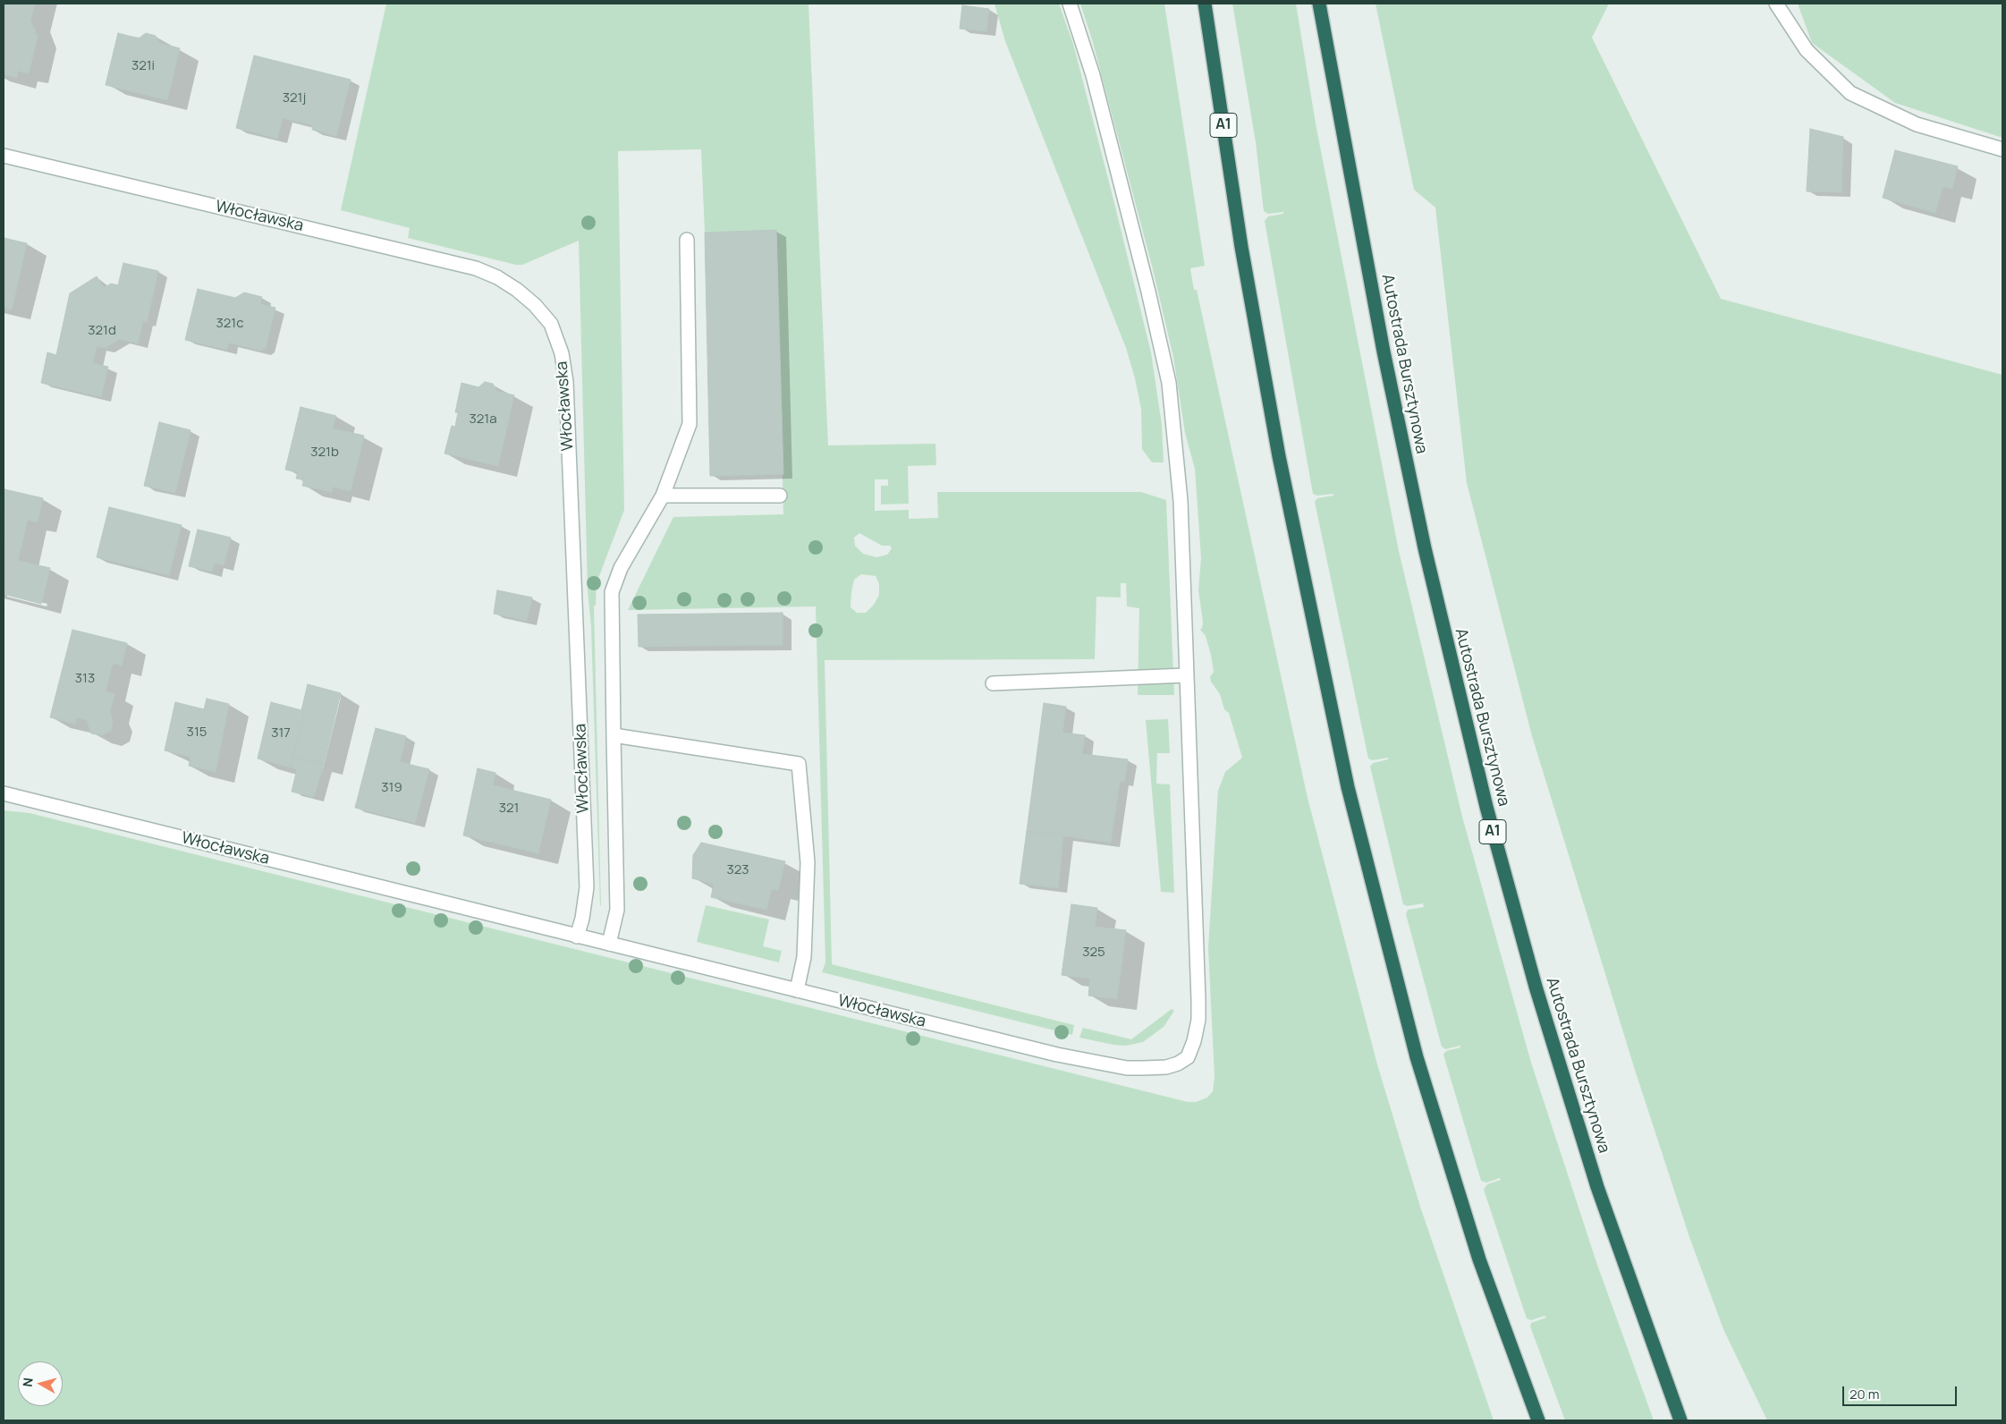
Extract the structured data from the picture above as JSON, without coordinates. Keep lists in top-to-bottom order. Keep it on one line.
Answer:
{"streets":{"highway":["A1","Autostrada Bursztynowa"],"street":["Włocławska"]},"house_numbers":["321i","321j","321c","321d","321a","321b","313","315","317","319","321","323","325"],"scale_bar":"20 m","north":"left"}
